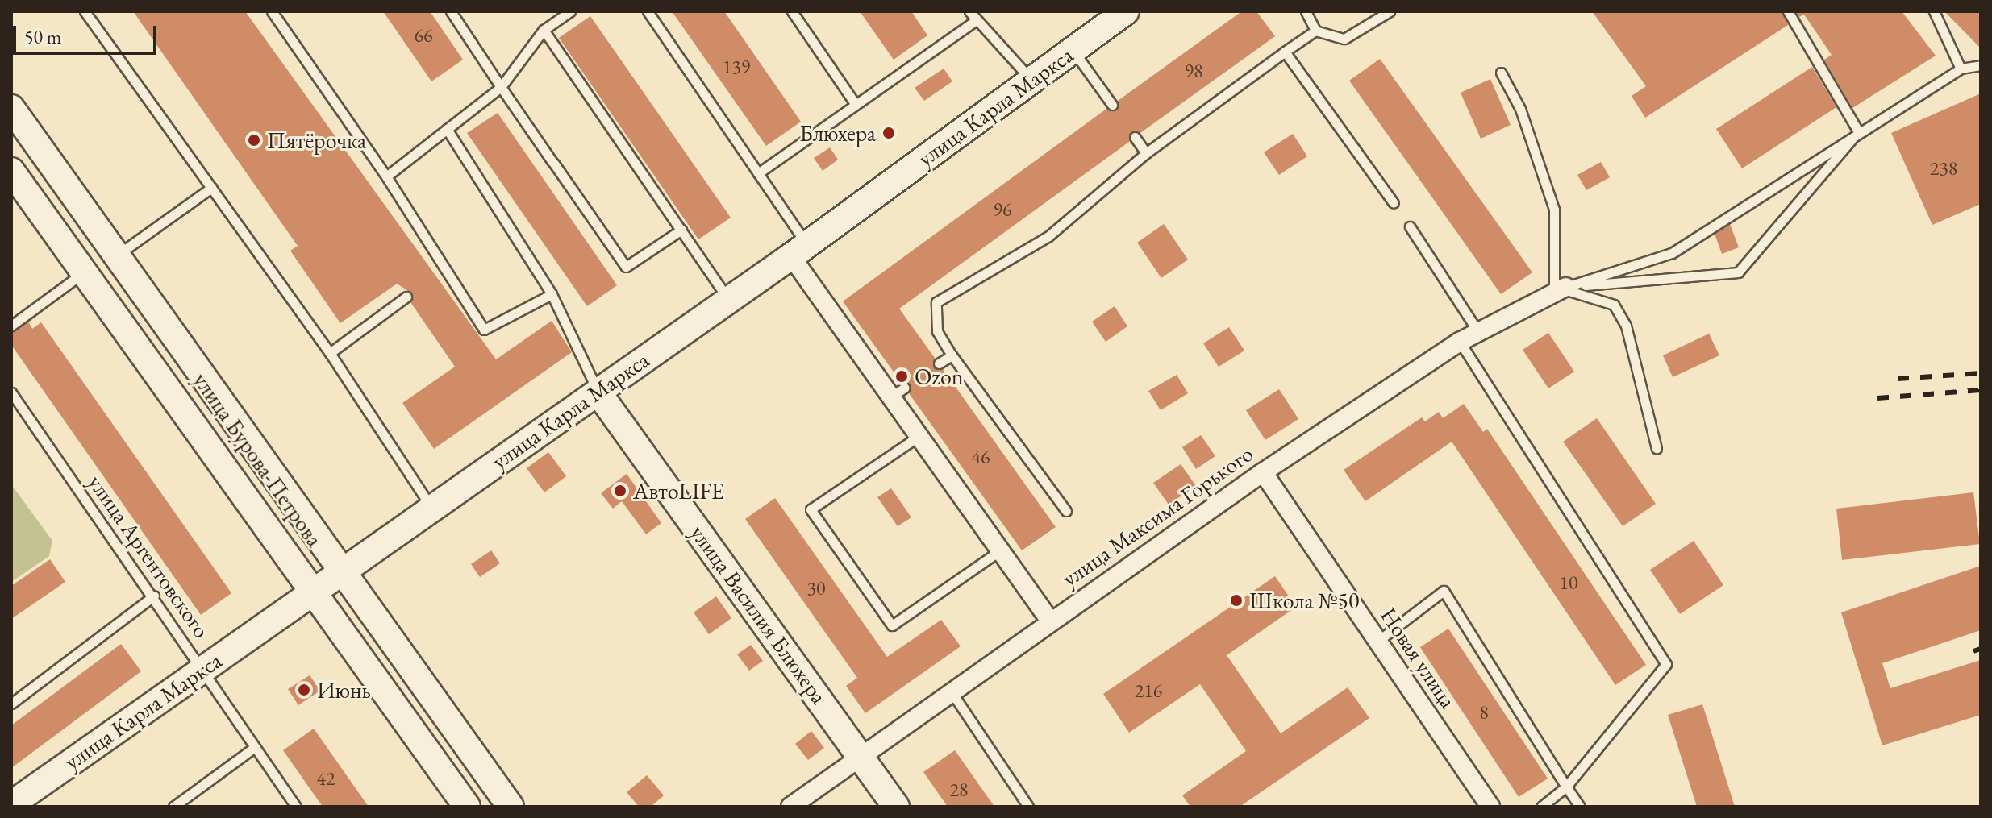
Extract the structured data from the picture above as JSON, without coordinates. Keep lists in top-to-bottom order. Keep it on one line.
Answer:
{"streets":{"main road":["улица Карла Маркса","улица Бурова-Петрова","улица Василия Блюхера"],"street":["улица Максима Горького","Новая улица"],"lane":["улица Аргентовского"]},"crossings":[["улица Карла Маркса","улица Бурова-Петрова"],["улица Карла Маркса","улица Аргентовского"],["улица Карла Маркса","улица Василия Блюхера"],["улица Максима Горького","улица Василия Блюхера"],["улица Максима Горького","Новая улица"]],"places":["Блюхера","Пятёрочка","Ozon","АвтоLIFE","Школа №50","Июнь"],"house_numbers":["66","139","98","238","96","46","10","30","216","8","42","28"],"scale_bar":"50 m"}
